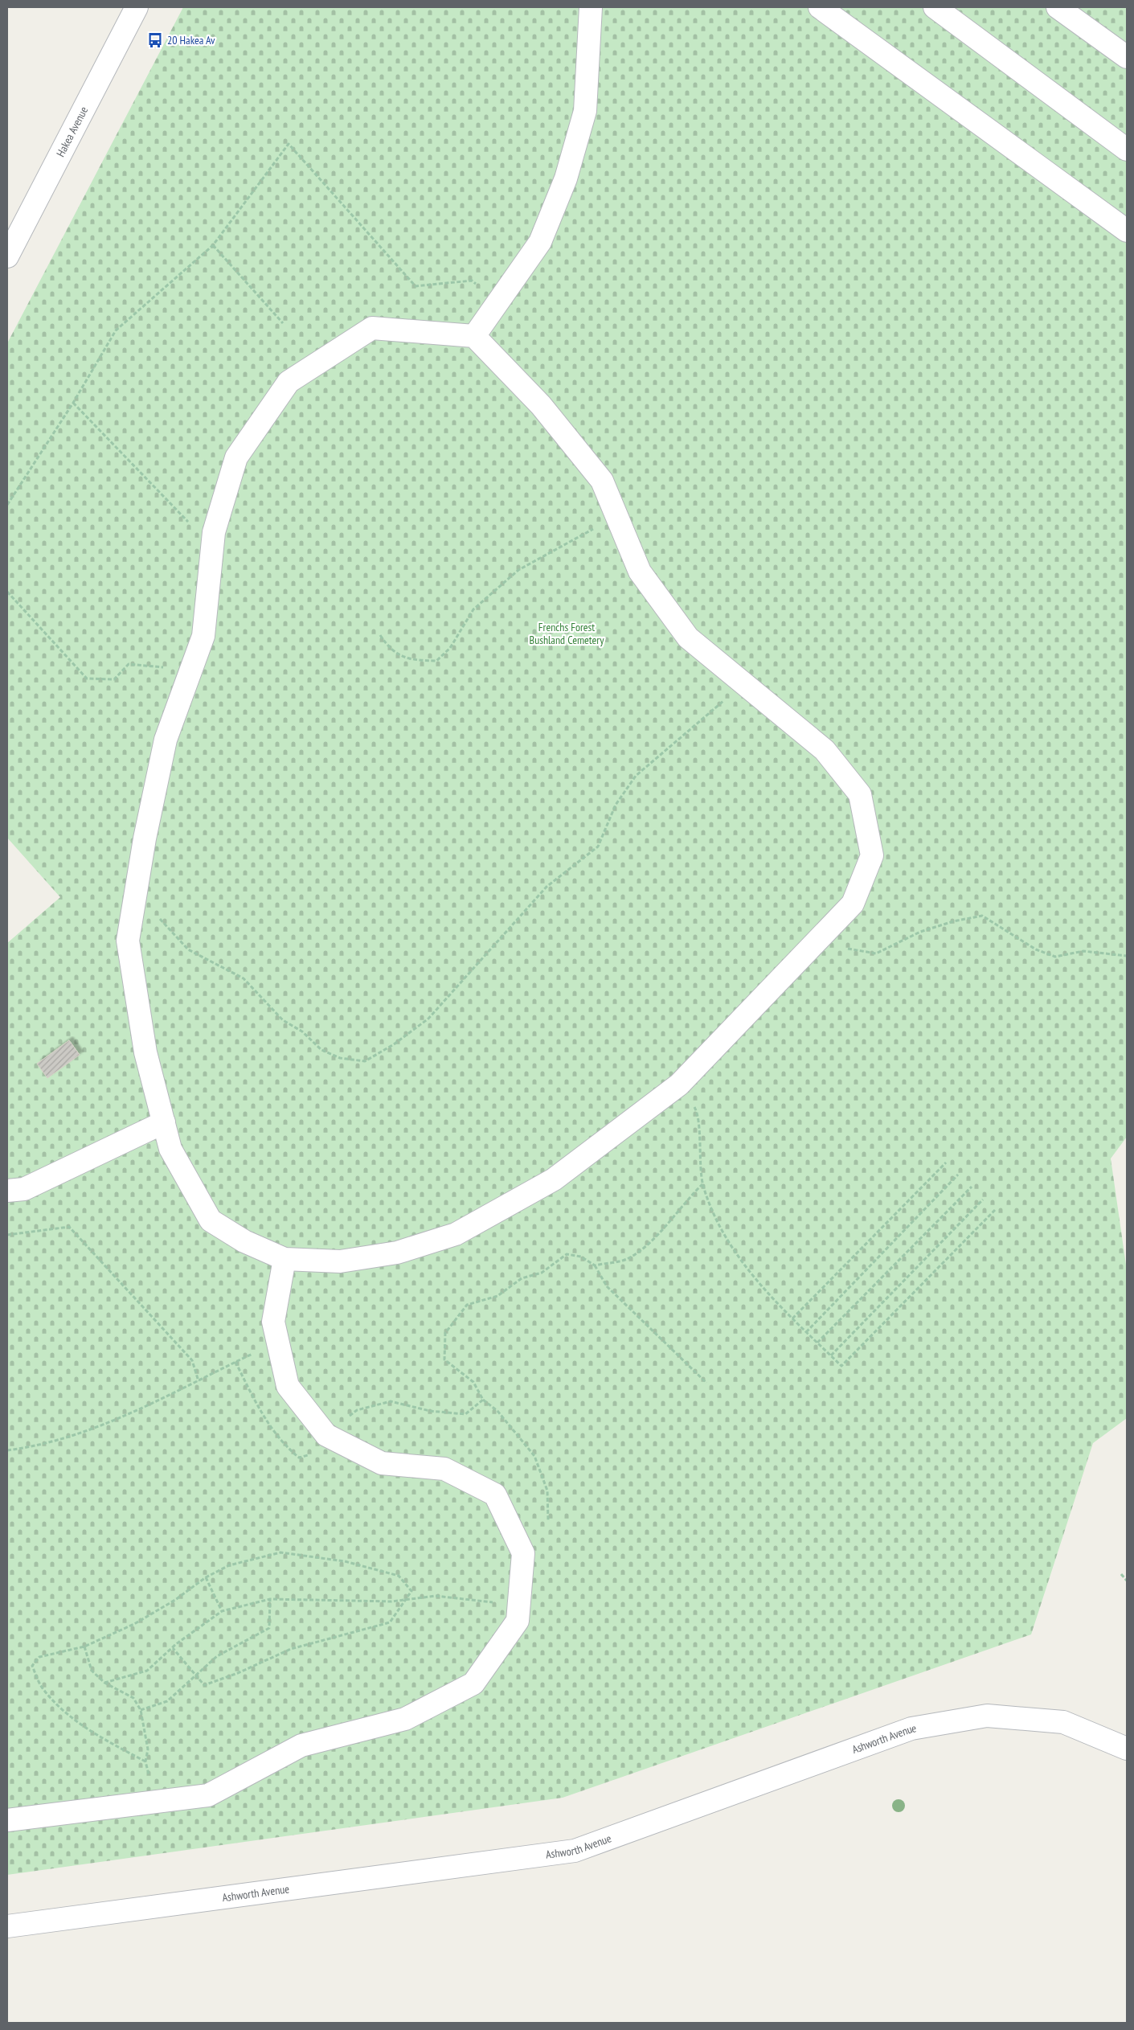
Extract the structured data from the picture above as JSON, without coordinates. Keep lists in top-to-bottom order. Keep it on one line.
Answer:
{"streets":{"street":["Hakea Avenue","Ashworth Avenue"]},"parks":["Frenchs Forest Bushland Cemetery"],"places":{"bus stop":["20 Hakea Av"]}}
